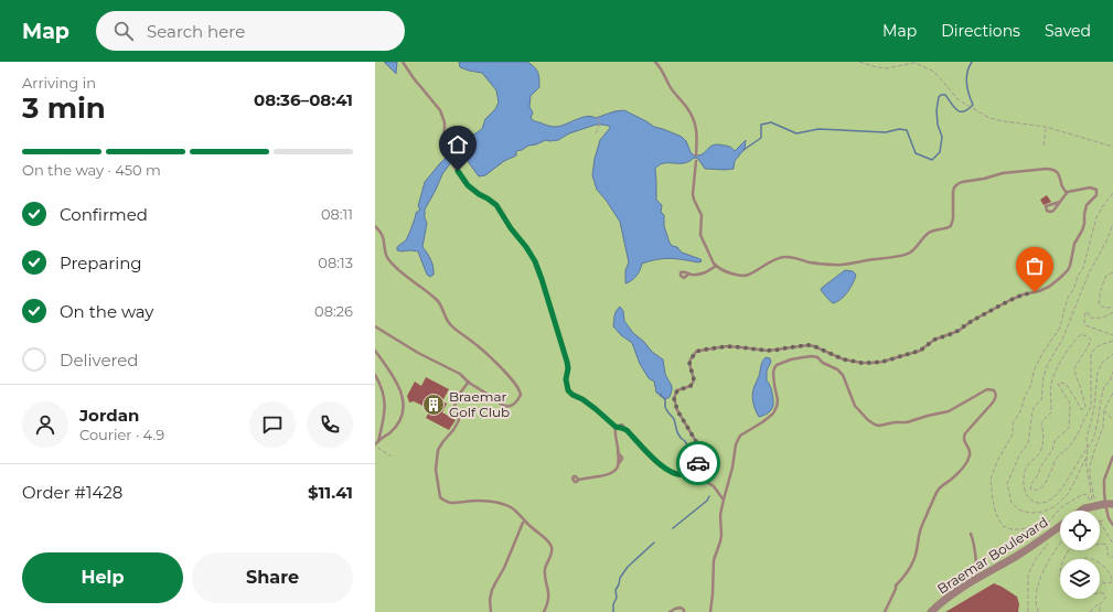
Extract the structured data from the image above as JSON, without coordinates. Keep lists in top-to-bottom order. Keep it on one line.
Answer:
{"streets":{"street":["Braemar Boulevard"]},"places":{"building":["Braemar Golf Club"]},"page":{"header":"Map","search":"Search here","nav":["Map","Directions","Saved"],"heading":["3 min","Arriving in","08:36–08:41"],"panel":["Jordan","Courier · 4.9","Order #1428","$11.41"],"bar":"On the way · 450 m","list":[["Confirmed","08:11"],["Preparing","08:13"],["On the way","08:26"],"Delivered"],"buttons":["Help","Share"]}}
